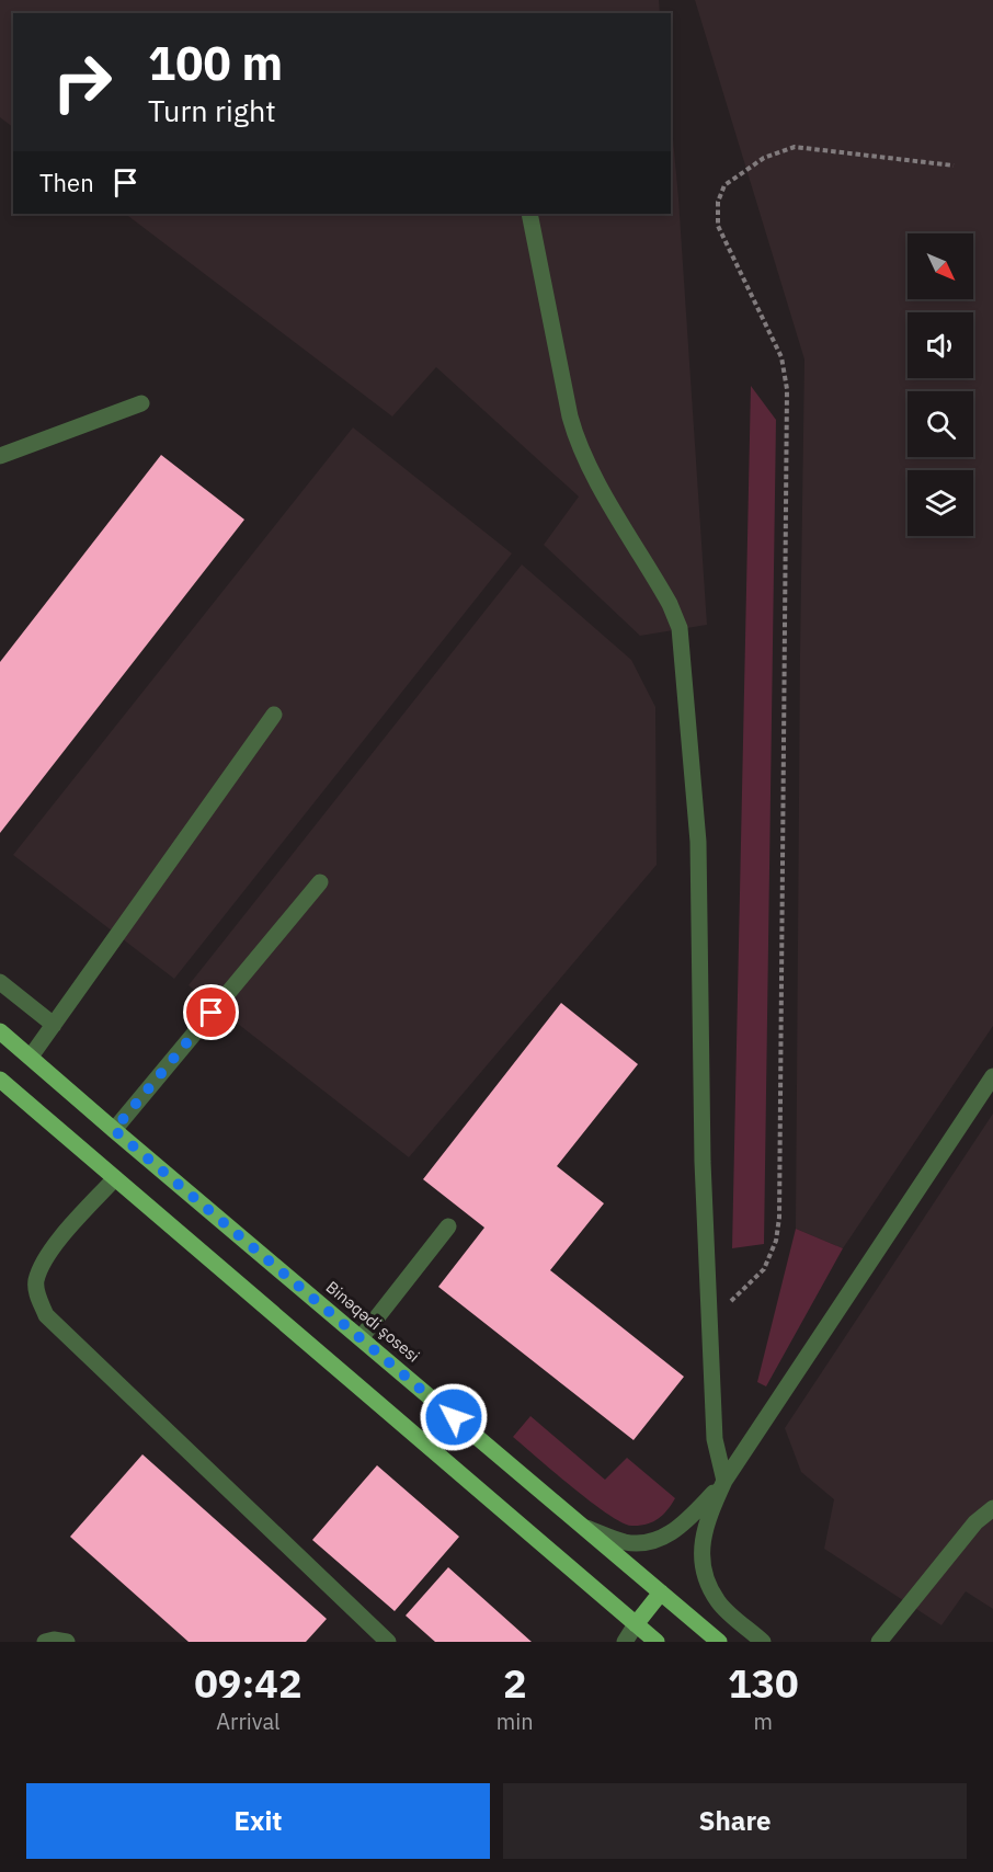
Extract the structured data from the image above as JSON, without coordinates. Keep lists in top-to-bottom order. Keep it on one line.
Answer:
{"streets":{"main road":["Binəqədi şosesi"]},"north":"bottom right","page":{"turn":["100 m","Turn right"],"then":"Then","eta":["09:42","Arrival","2","min","130","m"],"buttons":["Exit","Share"]}}
